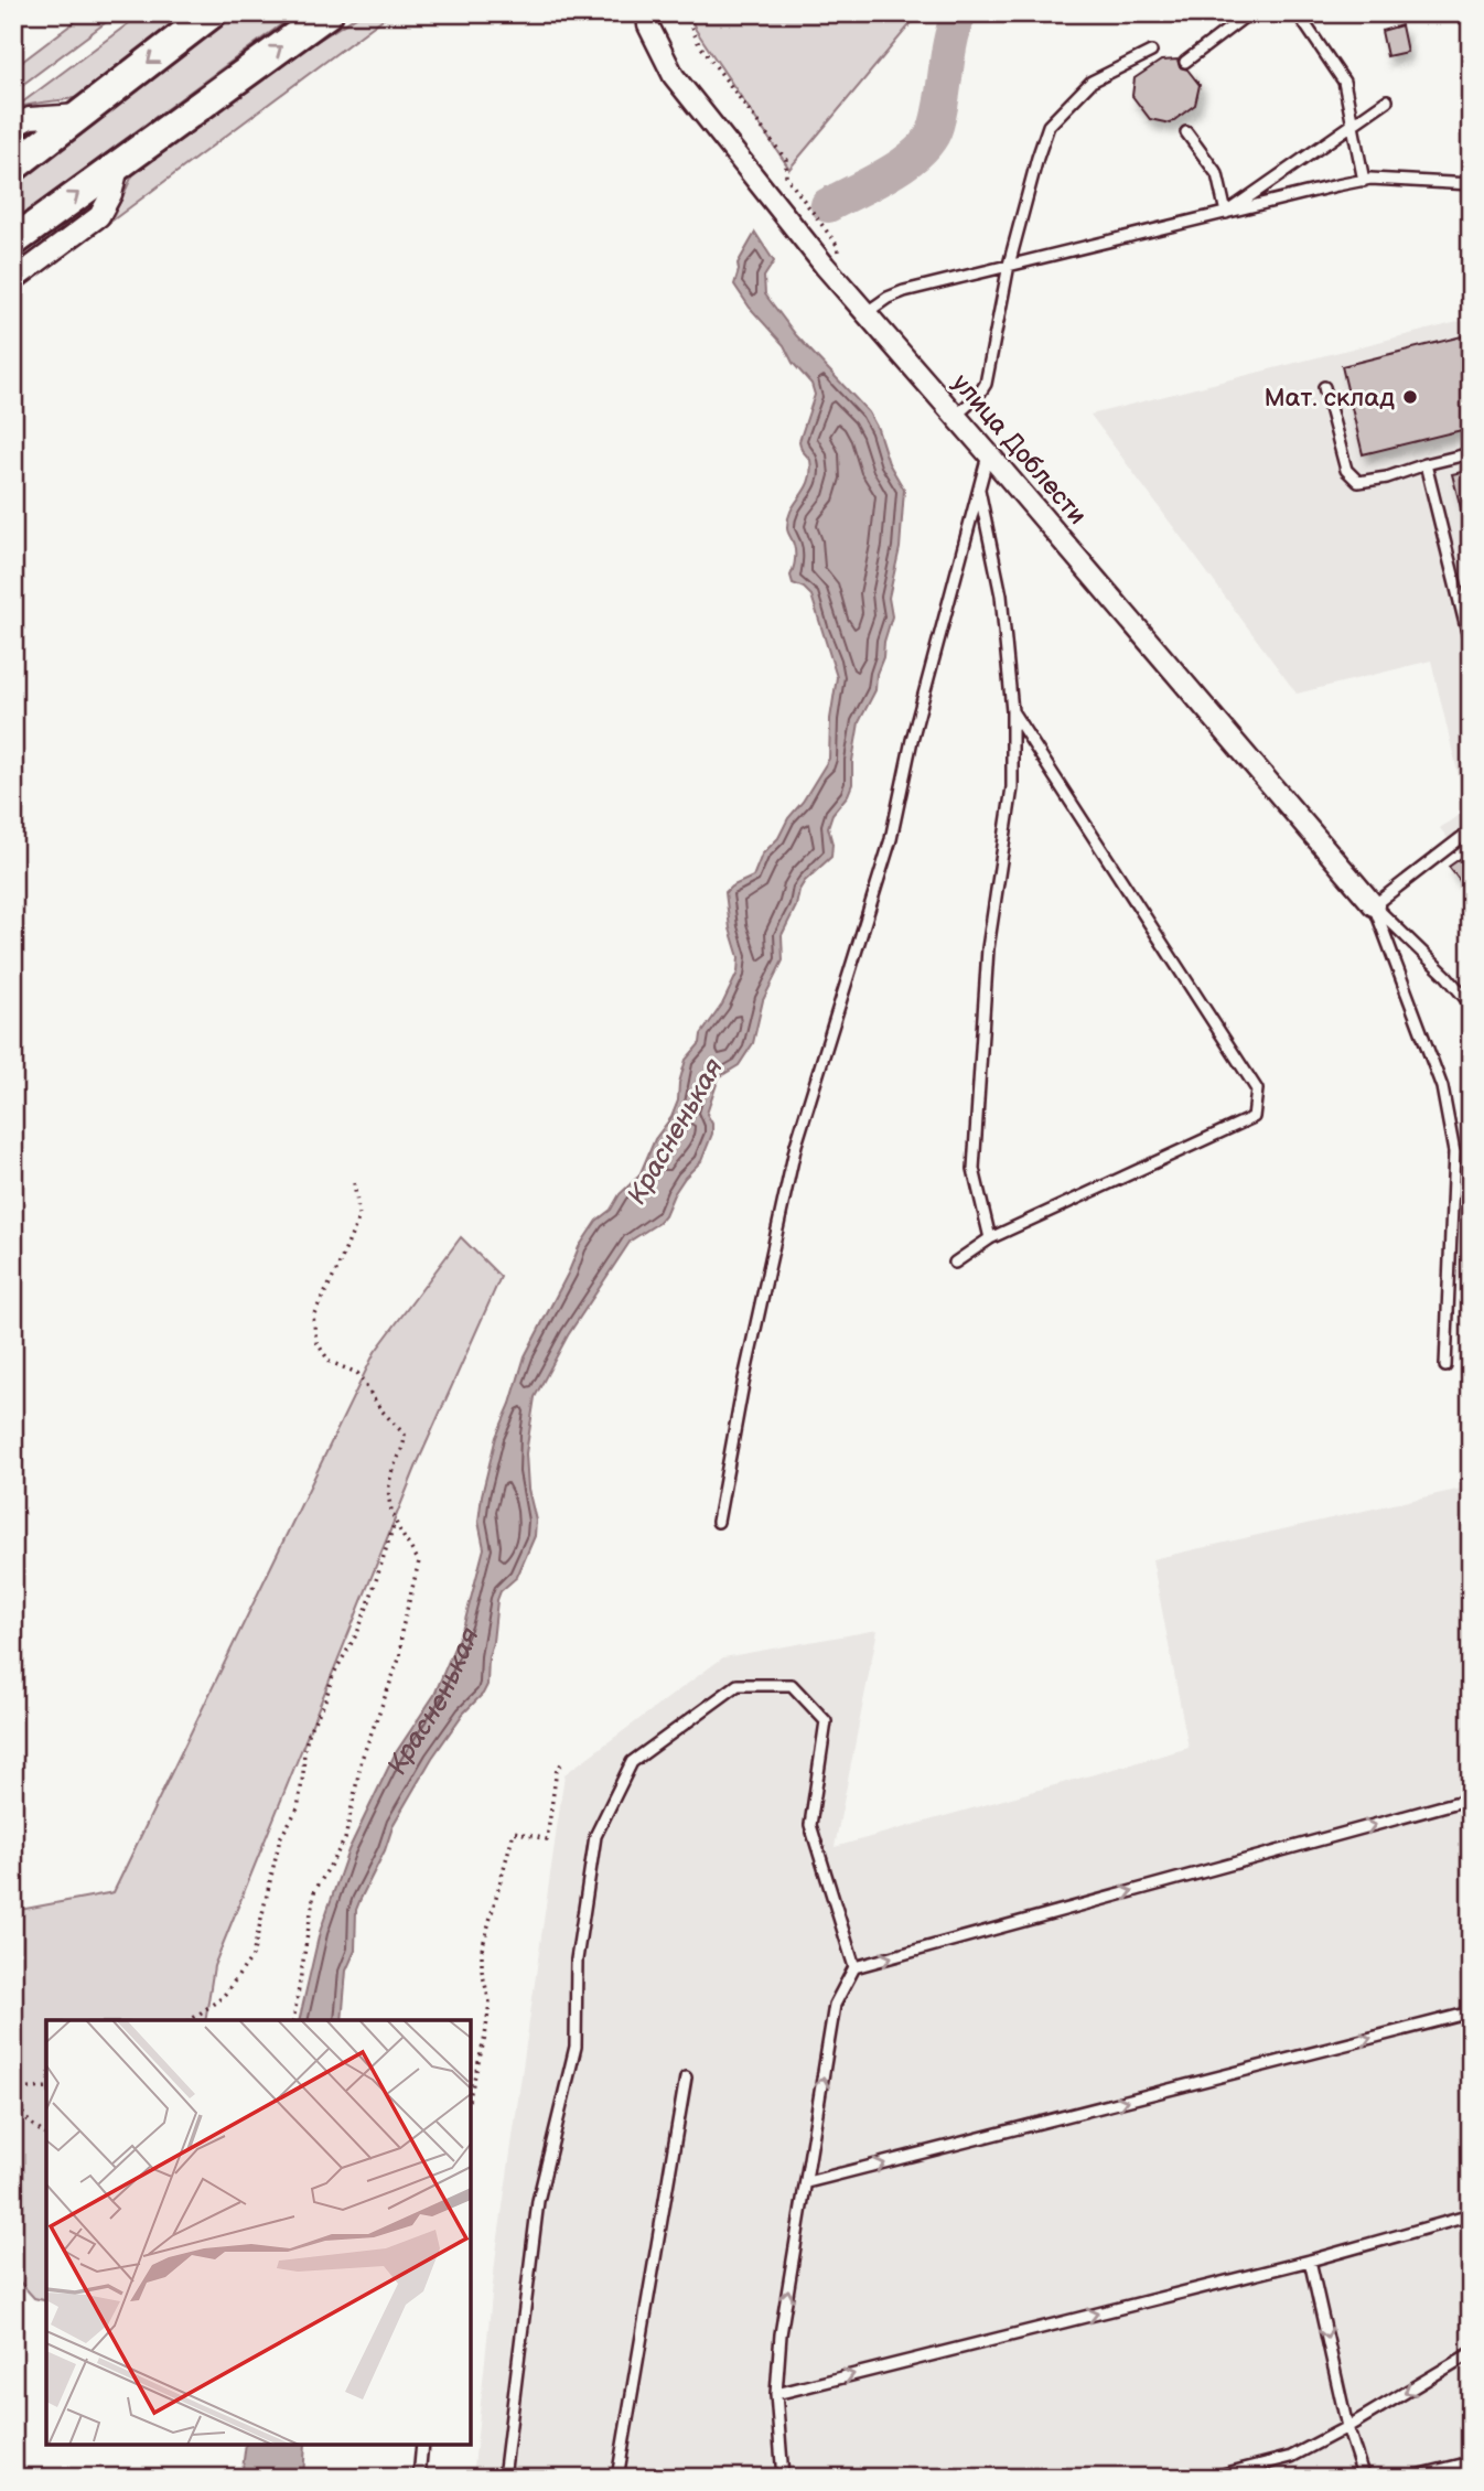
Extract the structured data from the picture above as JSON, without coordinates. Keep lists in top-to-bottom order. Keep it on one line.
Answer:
{"streets":{"street":["улица Доблести"]},"water":["Красненькая"],"places":["Мат. склад"]}
